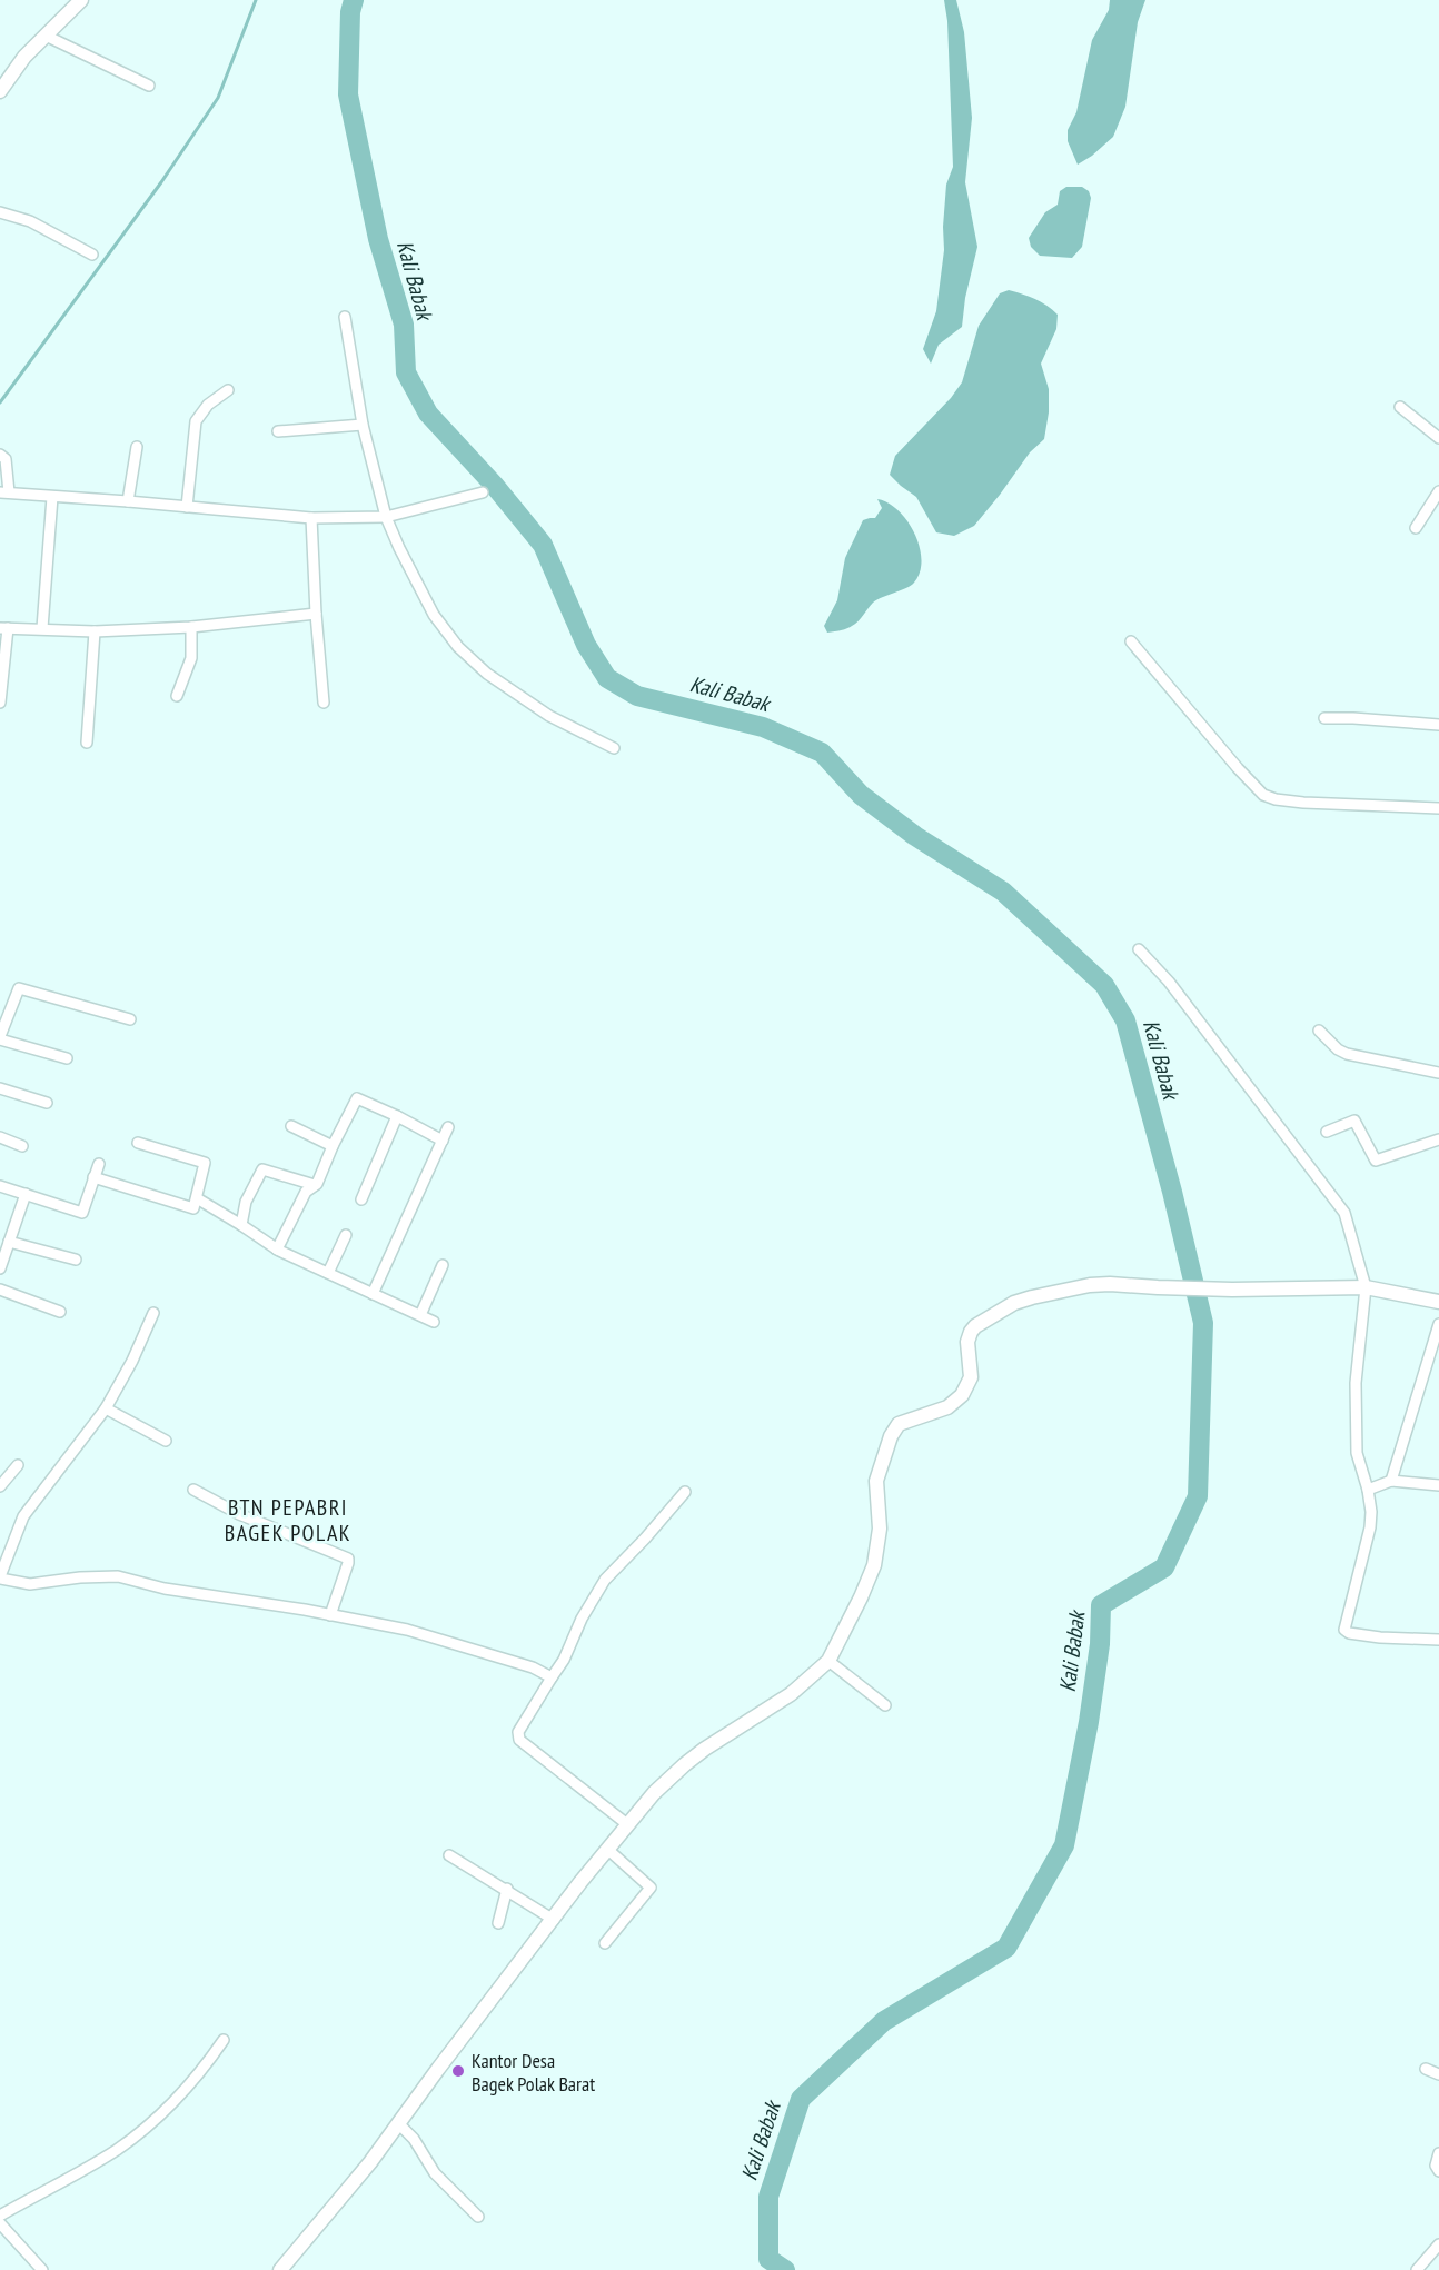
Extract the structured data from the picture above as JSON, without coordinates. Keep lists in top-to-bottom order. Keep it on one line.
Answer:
{"districts":["BTN PEPABRI BAGEK POLAK"],"water":["Kali Babak"],"places":["Kantor Desa Bagek Polak Barat"]}
